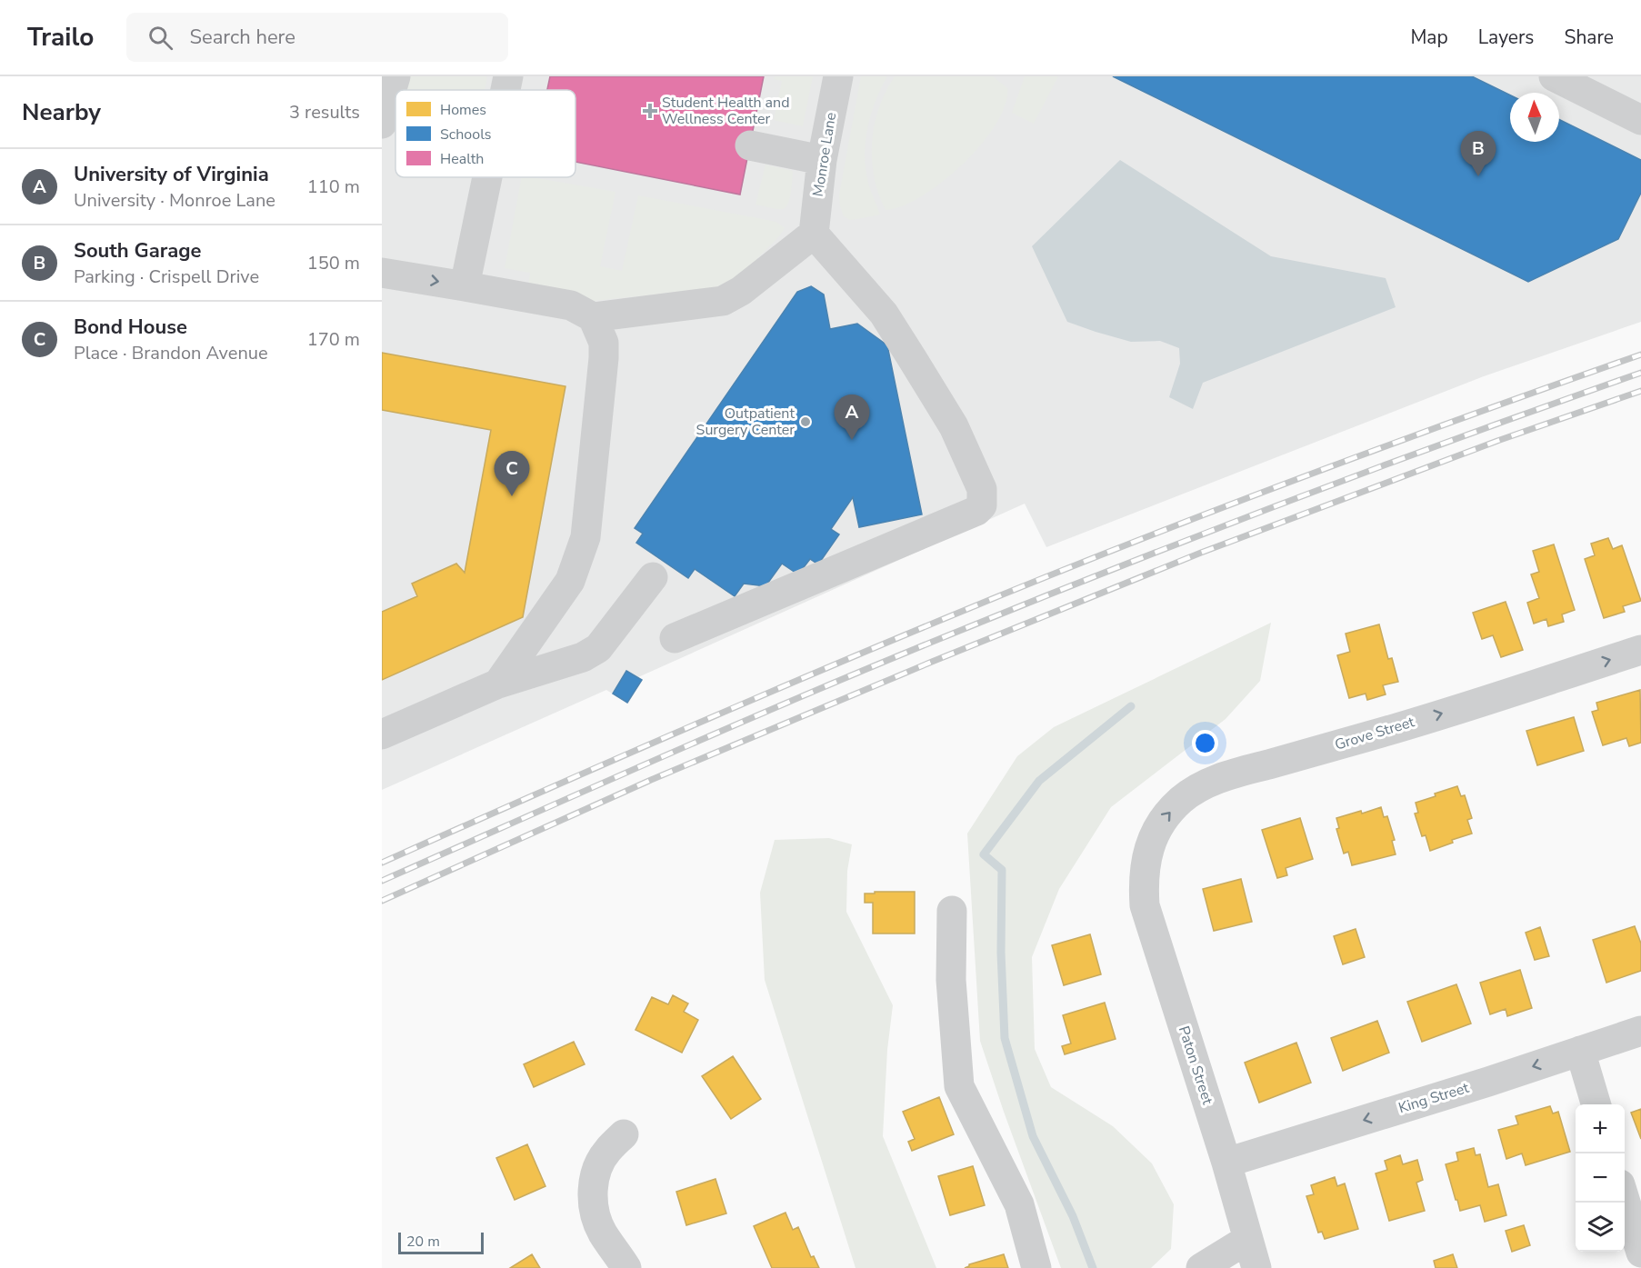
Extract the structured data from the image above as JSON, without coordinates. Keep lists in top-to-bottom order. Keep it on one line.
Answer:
{"streets":{"street":["Monroe Lane","Grove Street","Paton Street","King Street"]},"crossings":[["Grove Street","Paton Street"],["Paton Street","King Street"]],"one_way":["Grove Street","King Street"],"places":{"health":["Student Health and Wellness Center"],"other":["Outpatient Surgery Center"]},"legend":["Homes","Schools","Health"],"scale_bar":"20 m","north":"top","page":{"header":"Trailo","search":"Search here","nav":["Map","Layers","Share"],"heading":["Nearby","3 results"],"pins":["B","A","C"],"list":[{"mark":"A","name":"University of Virginia","note":"University · Monroe Lane","value":"110 m"},{"mark":"B","name":"South Garage","note":"Parking · Crispell Drive","value":"150 m"},{"mark":"C","name":"Bond House","note":"Place · Brandon Avenue","value":"170 m"}],"map_buttons":["+","−"],"scale":"20 m"}}
